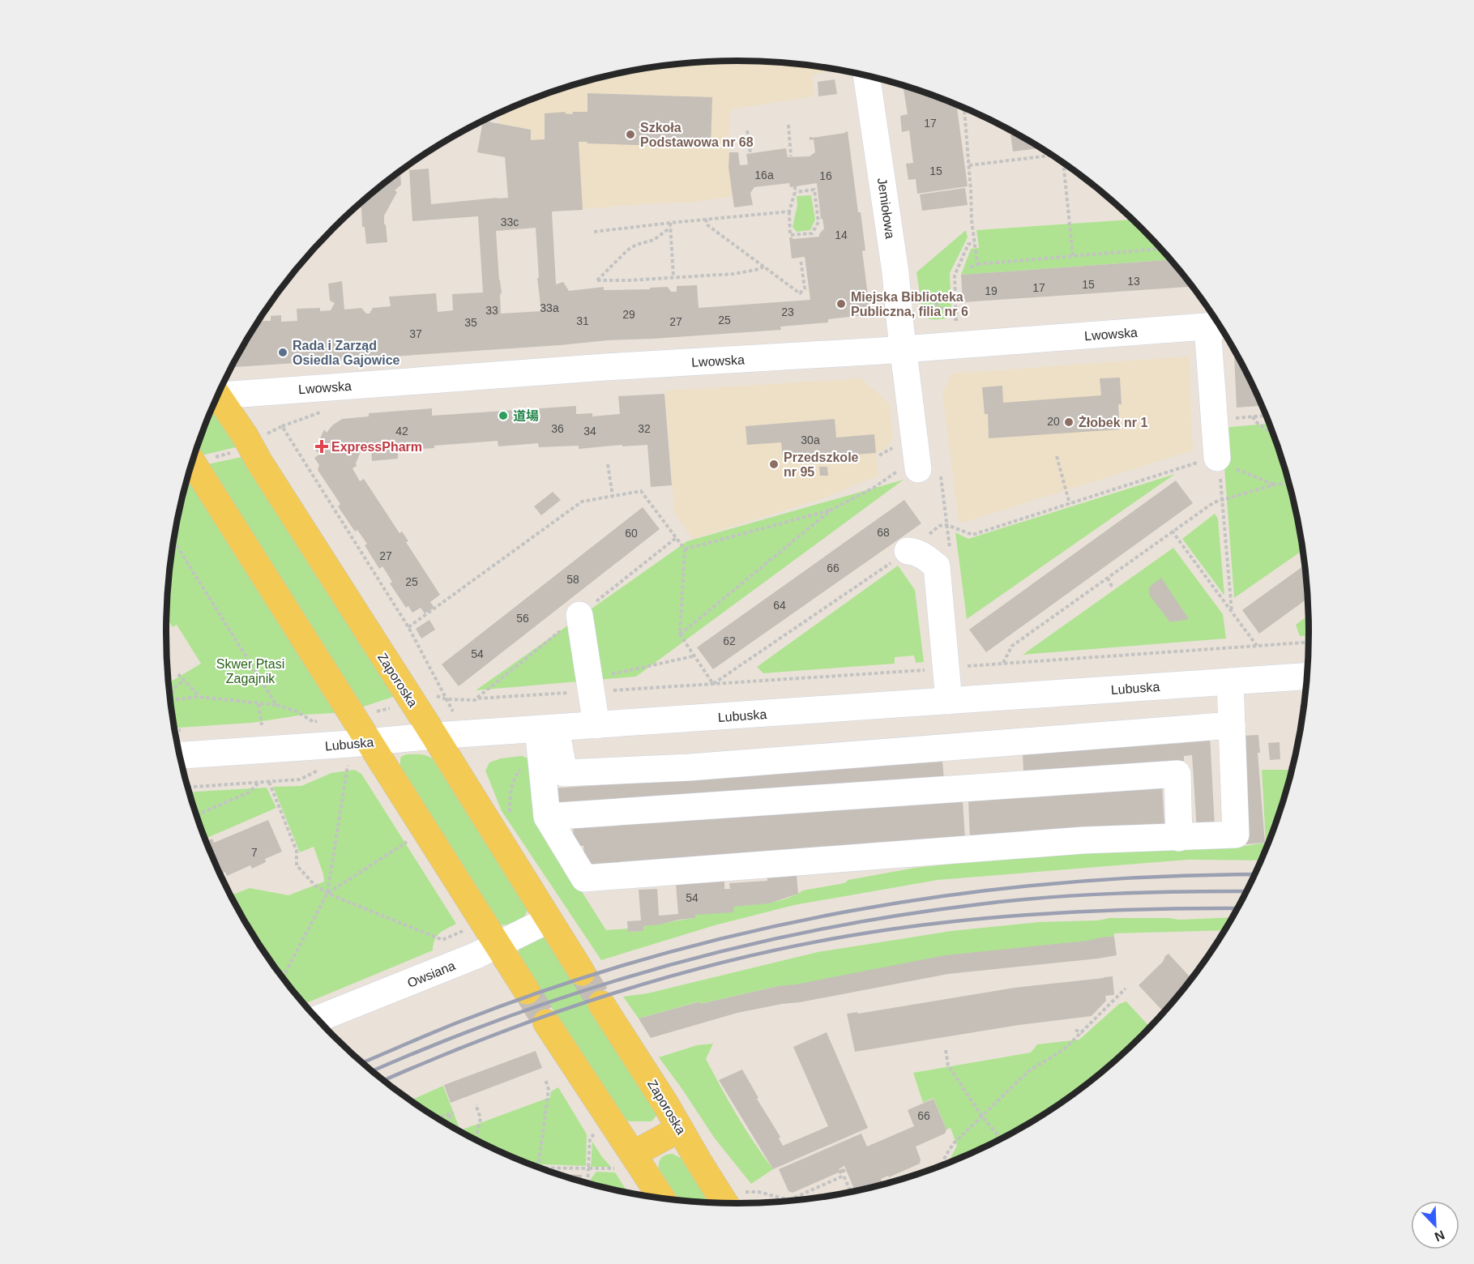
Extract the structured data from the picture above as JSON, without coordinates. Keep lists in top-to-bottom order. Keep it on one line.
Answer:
{"streets":{"main road":["Zaporoska"],"street":["Jemiołowa","Lwowska","Lubuska","Owsiana"]},"crossings":[["Jemiołowa","Lwowska"],["Zaporoska","Lubuska"],["Zaporoska","Owsiana"]],"parks":["Skwer Ptasi Zagajnik"],"places":{"other":["Szkoła Podstawowa nr 68","Miejska Biblioteka Publiczna, filia nr 6","Rada i Zarząd Osiedla Gajowice","道場","Żłobek nr 1","Przedszkole nr 95"],"health":["ExpressPharm"]},"house_numbers":["17","15","16a","16","33c","14","13","15","17","19","33a","33","23","29","25","31","27","35","37","20","36","32","42","34","30a","68","60","27","66","58","25","64","56","62","54","7","54","66"],"north":"bottom right"}
